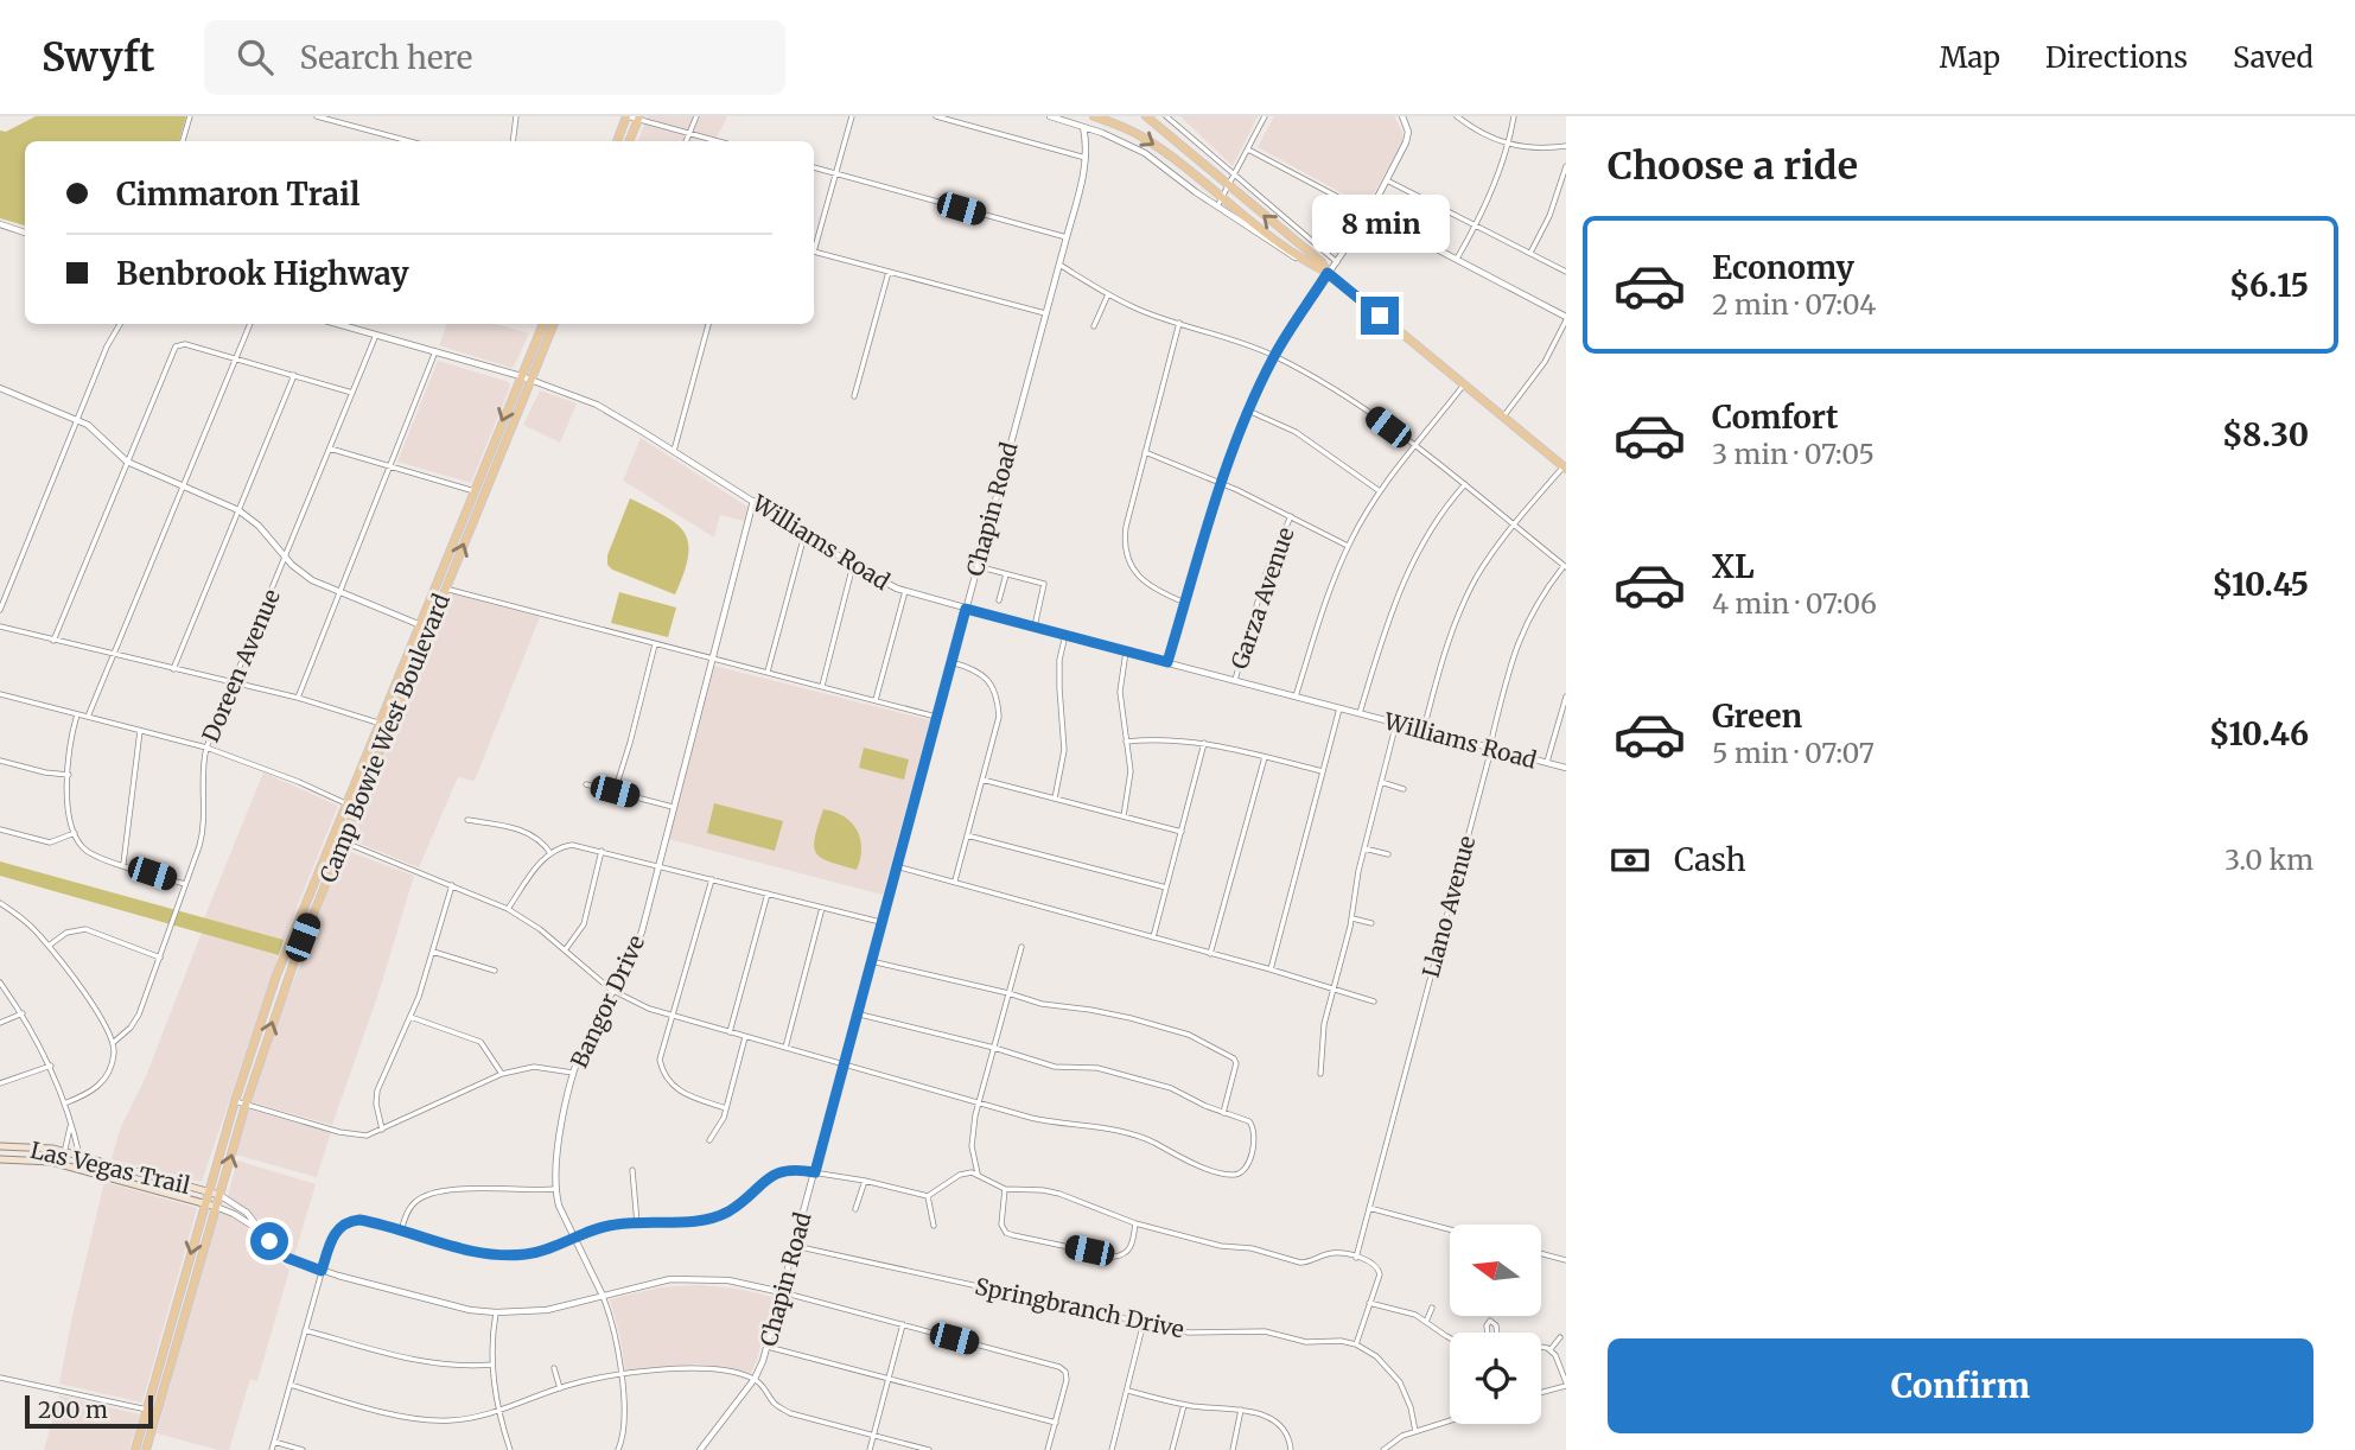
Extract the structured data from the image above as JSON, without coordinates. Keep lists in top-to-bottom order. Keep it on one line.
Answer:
{"streets":{"main road":["Camp Bowie West Boulevard","Las Vegas Trail"],"street":["Chapin Road","Williams Road","Garza Avenue","Doreen Avenue","Llano Avenue","Bangor Drive","Springbranch Drive"]},"crossings":[["Chapin Road","Williams Road"],["Chapin Road","Springbranch Drive"],["Williams Road","Garza Avenue"],["Williams Road","Doreen Avenue"],["Williams Road","Camp Bowie West Boulevard"],["Williams Road","Llano Avenue"],["Williams Road","Bangor Drive"],["Camp Bowie West Boulevard","Las Vegas Trail"]],"scale_bar":"200 m","north":"left","page":{"header":"Swyft","search":"Search here","nav":["Map","Directions","Saved"],"heading":"Choose a ride","banner":["Cimmaron Trail","Benbrook Highway"],"bubble":"8 min","list":[{"name":"Economy","note":"2 min · 07:04","value":"$6.15"},{"name":"Comfort","note":"3 min · 07:05","value":"$8.30"},{"name":"XL","note":"4 min · 07:06","value":"$10.45"},{"name":"Green","note":"5 min · 07:07","value":"$10.46"}],"pay":["Cash","3.0 km"],"buttons":"Confirm","scale":"200 m"}}
